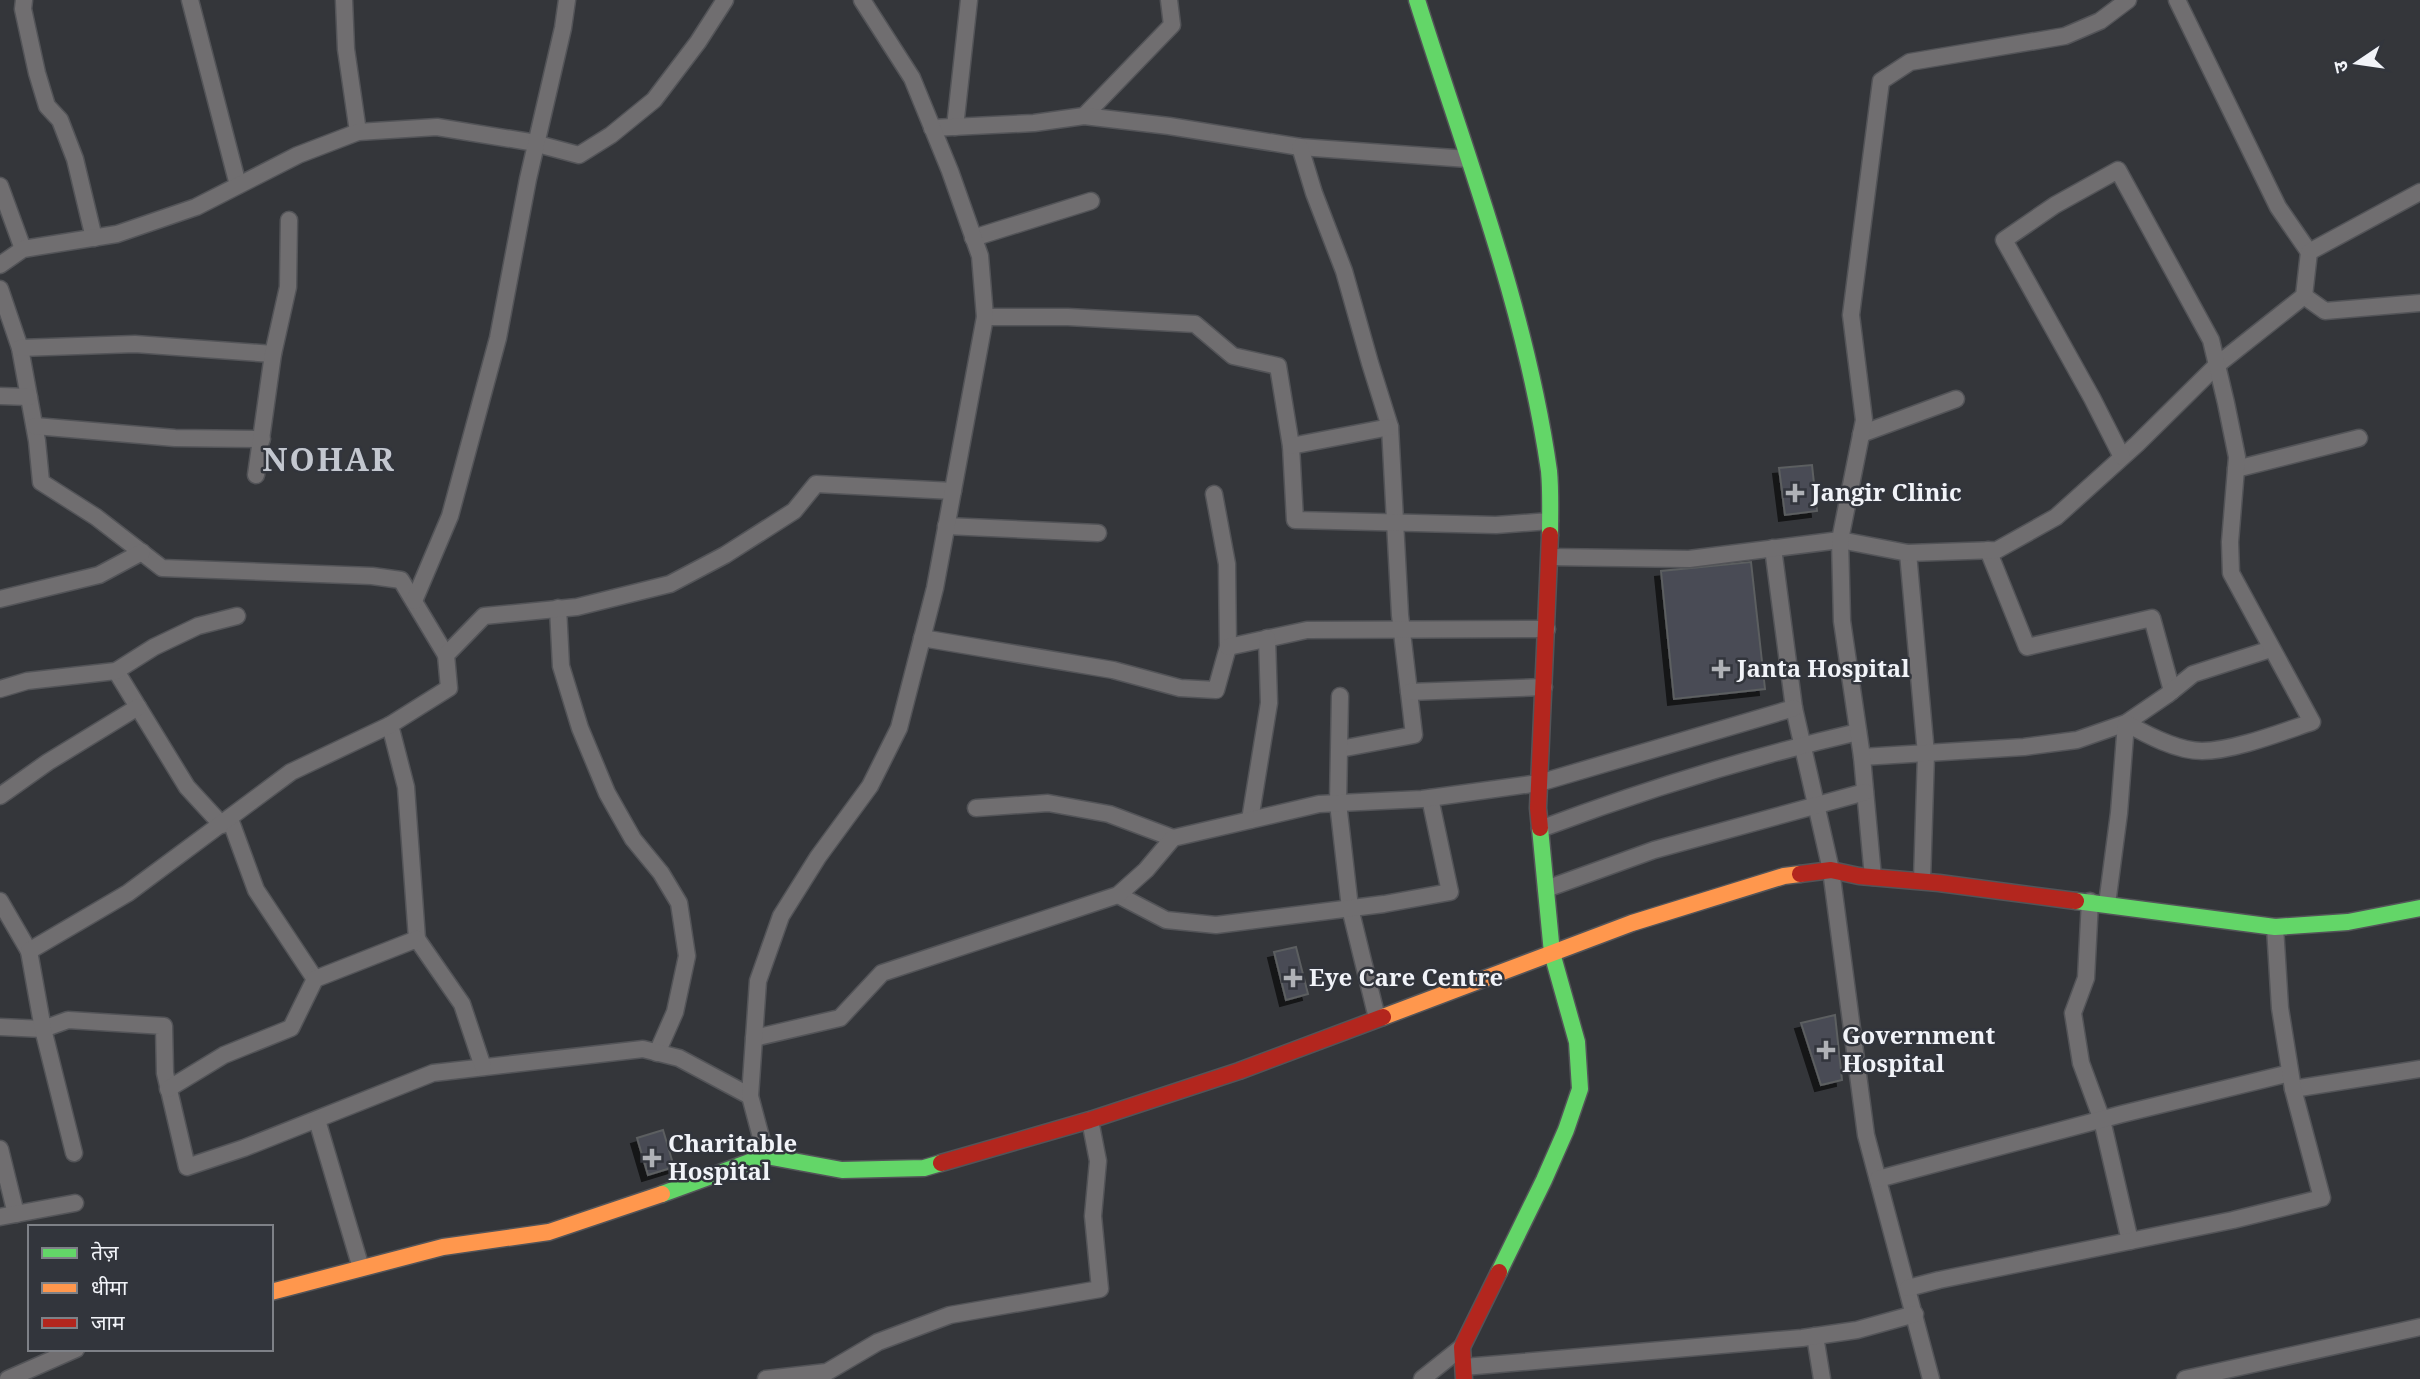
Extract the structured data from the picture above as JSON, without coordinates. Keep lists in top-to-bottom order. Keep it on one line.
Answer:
{"districts":["NOHAR"],"places":{"health":["Jangir Clinic","Janta Hospital","Eye Care Centre","Government Hospital","Charitable Hospital"]},"legend":["तेज़","धीमा","जाम"],"north":"left"}
